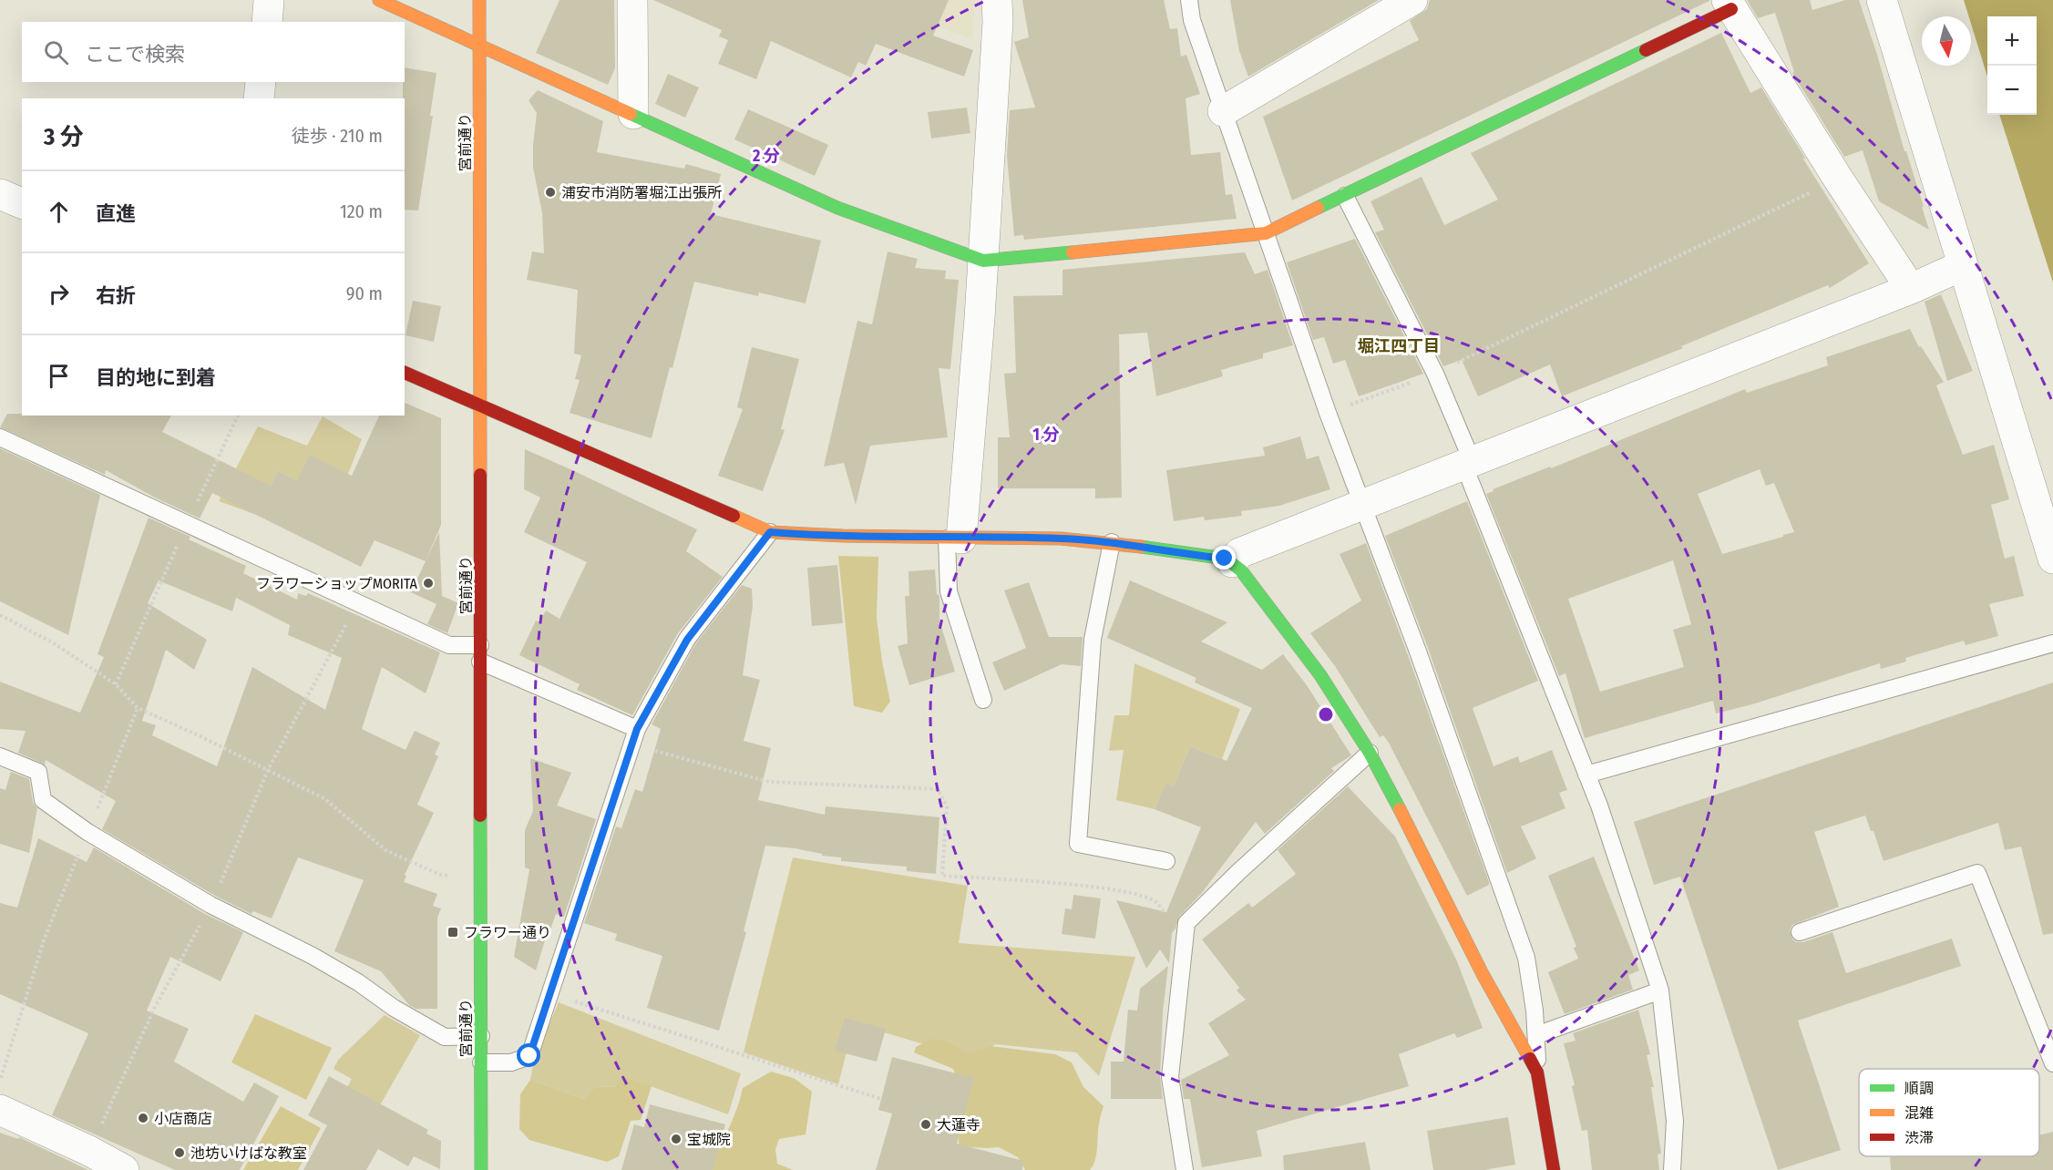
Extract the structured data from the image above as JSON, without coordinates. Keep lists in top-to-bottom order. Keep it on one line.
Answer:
{"streets":{"street":["宮前通り"]},"districts":["堀江四丁目"],"places":{"other":["浦安市消防署堀江出張所","フラワーショップMORITA","小店商店","大蓮寺","宝城院","池坊いけばな教室"],"transit":["フラワー通り"]},"legend":["順調","混雑","渋滞"],"north":"bottom","page":{"map_buttons":["+","−"],"search":"ここで検索","heading":["3 分","徒歩 · 210 m"],"list":[["直進","120 m"],["右折","90 m"],"目的地に到着"]},"rings":["2 分","1 分"]}
